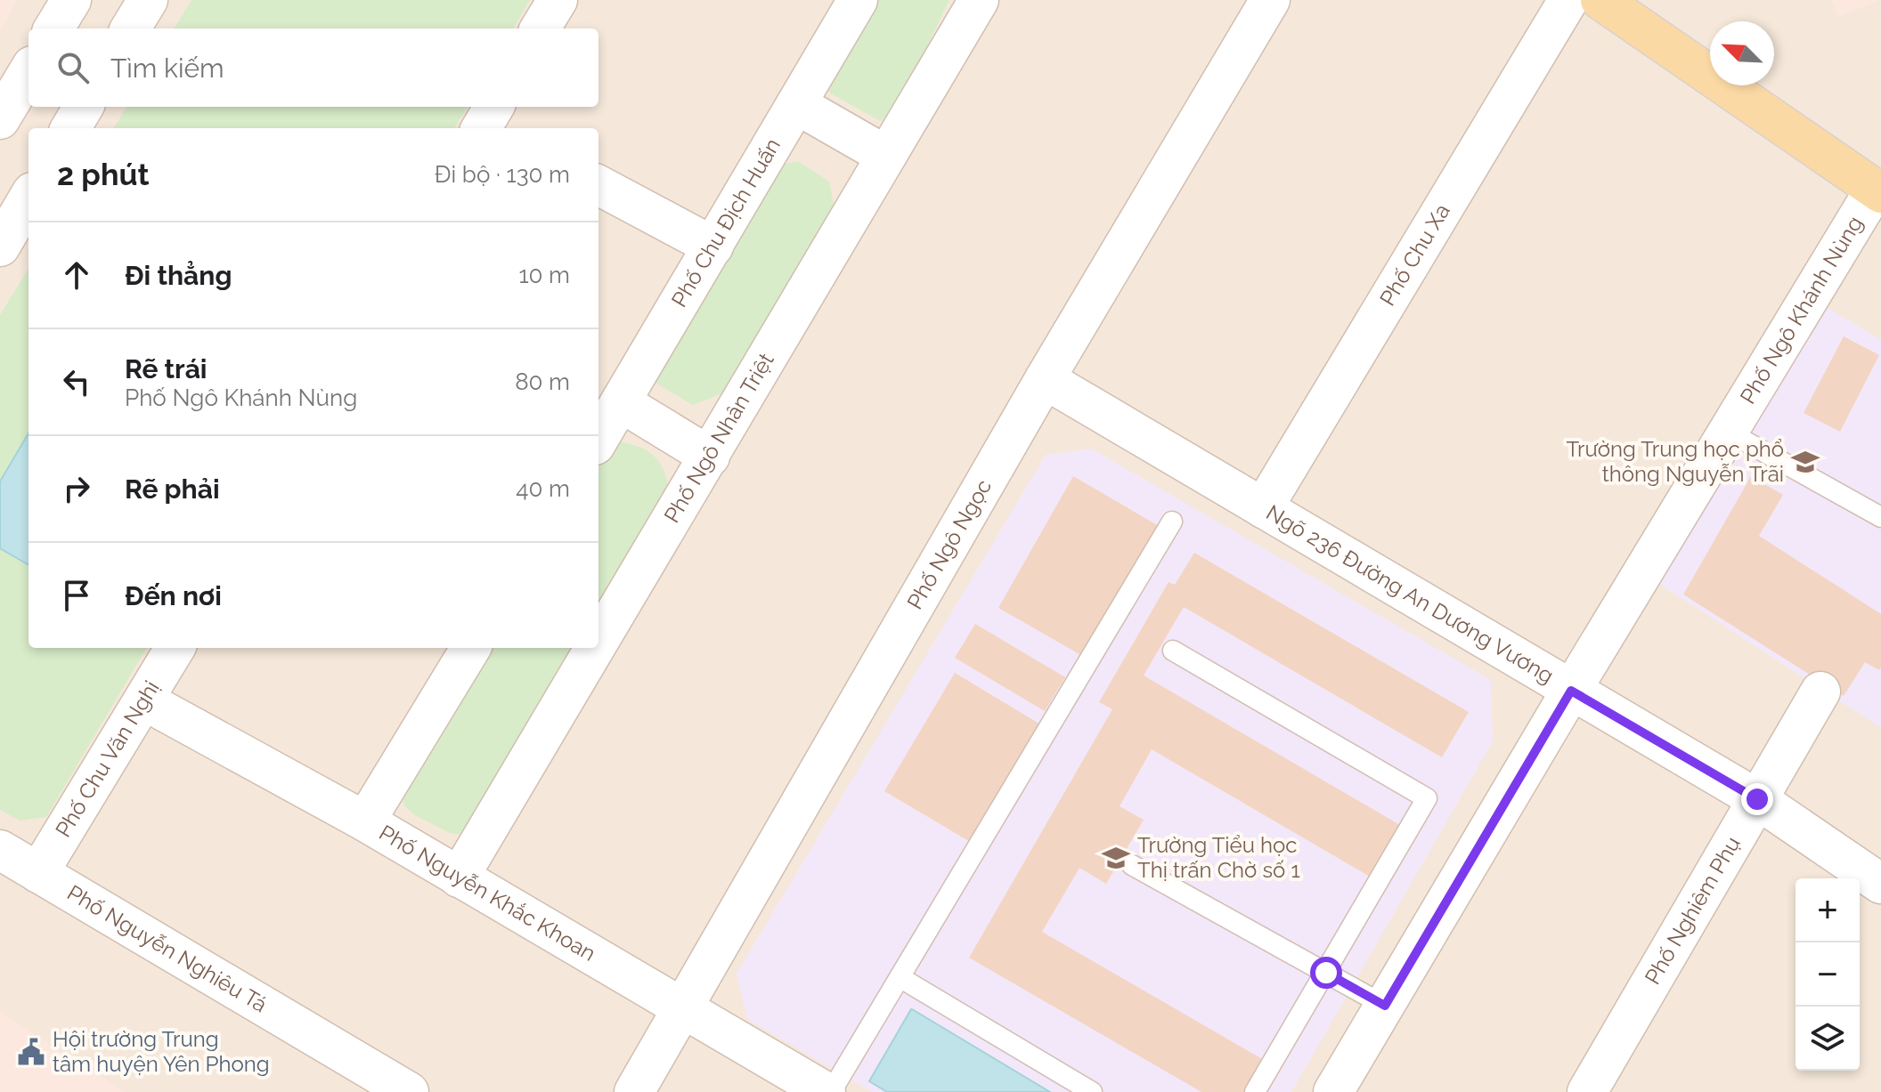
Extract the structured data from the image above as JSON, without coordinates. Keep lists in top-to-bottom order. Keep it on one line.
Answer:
{"streets":{"street":["Phố Chu Địch Huấn","Phố Chu Xa","Phố Ngô Khánh Nùng","Phố Ngô Nhân Triệt","Phố Ngô Ngọc","Ngõ 236 Đường An Dương Vương","Phố Chu Văn Nghị","Phố Nguyễn Khắc Khoan","Phố Nghiêm Phụ","Phố Nguyễn Nghiêu Tá"]},"crossings":[["Phố Chu Xa","Ngõ 236 Đường An Dương Vương"],["Phố Ngô Khánh Nùng","Ngõ 236 Đường An Dương Vương"],["Phố Ngô Nhân Triệt","Phố Nguyễn Khắc Khoan"],["Phố Ngô Ngọc","Ngõ 236 Đường An Dương Vương"],["Phố Ngô Ngọc","Phố Nguyễn Khắc Khoan"],["Ngõ 236 Đường An Dương Vương","Phố Nghiêm Phụ"],["Phố Chu Văn Nghị","Phố Nguyễn Khắc Khoan"],["Phố Chu Văn Nghị","Phố Nguyễn Nghiêu Tá"]],"places":{"school or university":["Trường Trung học phổ thông Nguyễn Trãi","Trường Tiểu học Thị trấn Chờ số 1"],"public building":["Hội trường Trung tâm huyện Yên Phong"]},"north":"top left","page":{"search":"Tìm kiếm","heading":["2 phút","Đi bộ · 130 m"],"list":[["Đi thẳng","10 m"],["Rẽ trái","Phố Ngô Khánh Nùng","80 m"],["Rẽ phải","40 m"],"Đến nơi"],"map_buttons":["+","−"]}}
